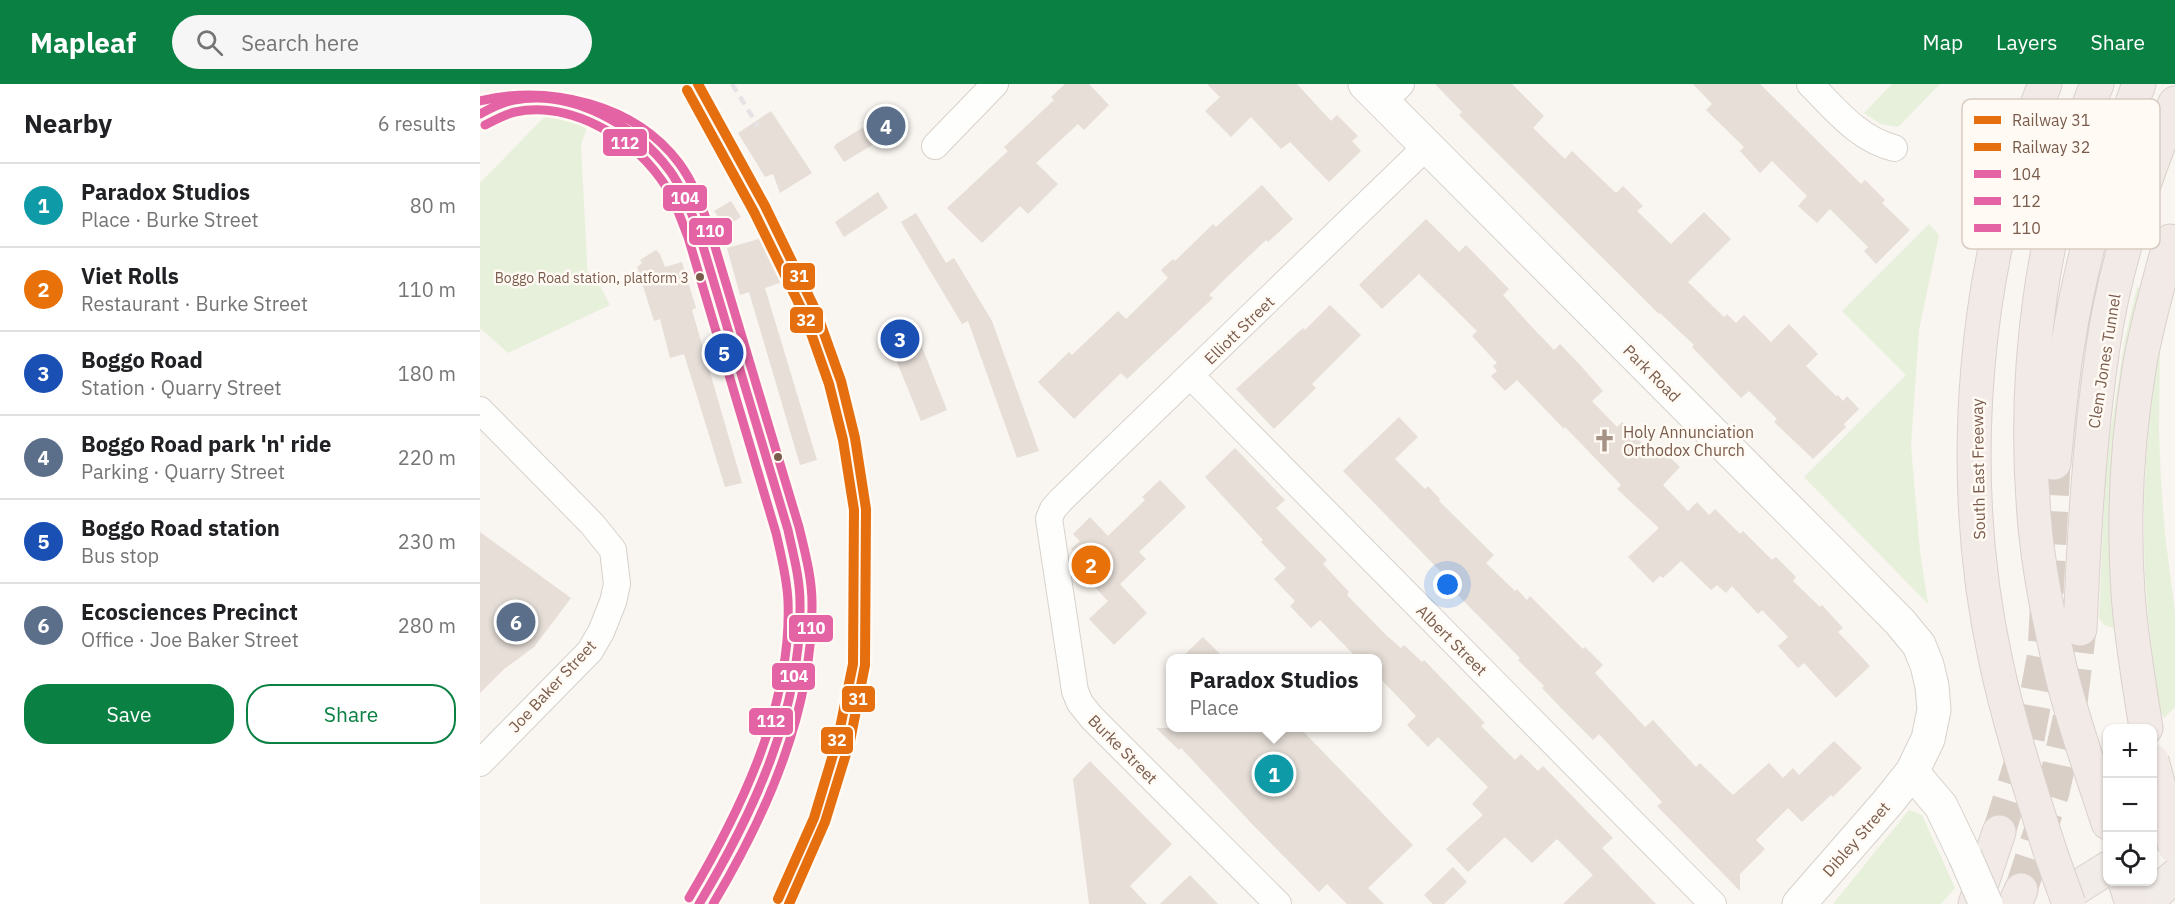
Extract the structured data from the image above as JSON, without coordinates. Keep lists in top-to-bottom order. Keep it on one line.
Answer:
{"streets":{"highway":["Clem Jones Tunnel","South East Freeway"],"street":["Elliott Street","Park Road","Albert Street","Joe Baker Street","Burke Street","Dibley Street"]},"crossings":[["Elliott Street","Park Road"],["Elliott Street","Albert Street"],["Elliott Street","Burke Street"],["Park Road","Dibley Street"]],"places":{"other":["Boggo Road station, platform 3"],"church":["Holy Annunciation Orthodox Church"]},"lines":["rail line 31","rail line 32","transit line 110","transit line 104","transit line 112"],"legend":["Railway 31","Railway 32","104","112","110"],"page":{"header":"Mapleaf","search":"Search here","nav":["Map","Layers","Share"],"heading":["Nearby","6 results"],"pins":["4","3","5","2","6","1"],"list":[{"mark":"1","name":"Paradox Studios","note":"Place · Burke Street","value":"80 m"},{"mark":"2","name":"Viet Rolls","note":"Restaurant · Burke Street","value":"110 m"},{"mark":"3","name":"Boggo Road","note":"Station · Quarry Street","value":"180 m"},{"mark":"4","name":"Boggo Road park 'n' ride","note":"Parking · Quarry Street","value":"220 m"},{"mark":"5","name":"Boggo Road station","note":"Bus stop","value":"230 m"},{"mark":"6","name":"Ecosciences Precinct","note":"Office · Joe Baker Street","value":"280 m"}],"popup":["Paradox Studios","Place"],"buttons":["Save","Share"],"map_buttons":["+","−"]}}
